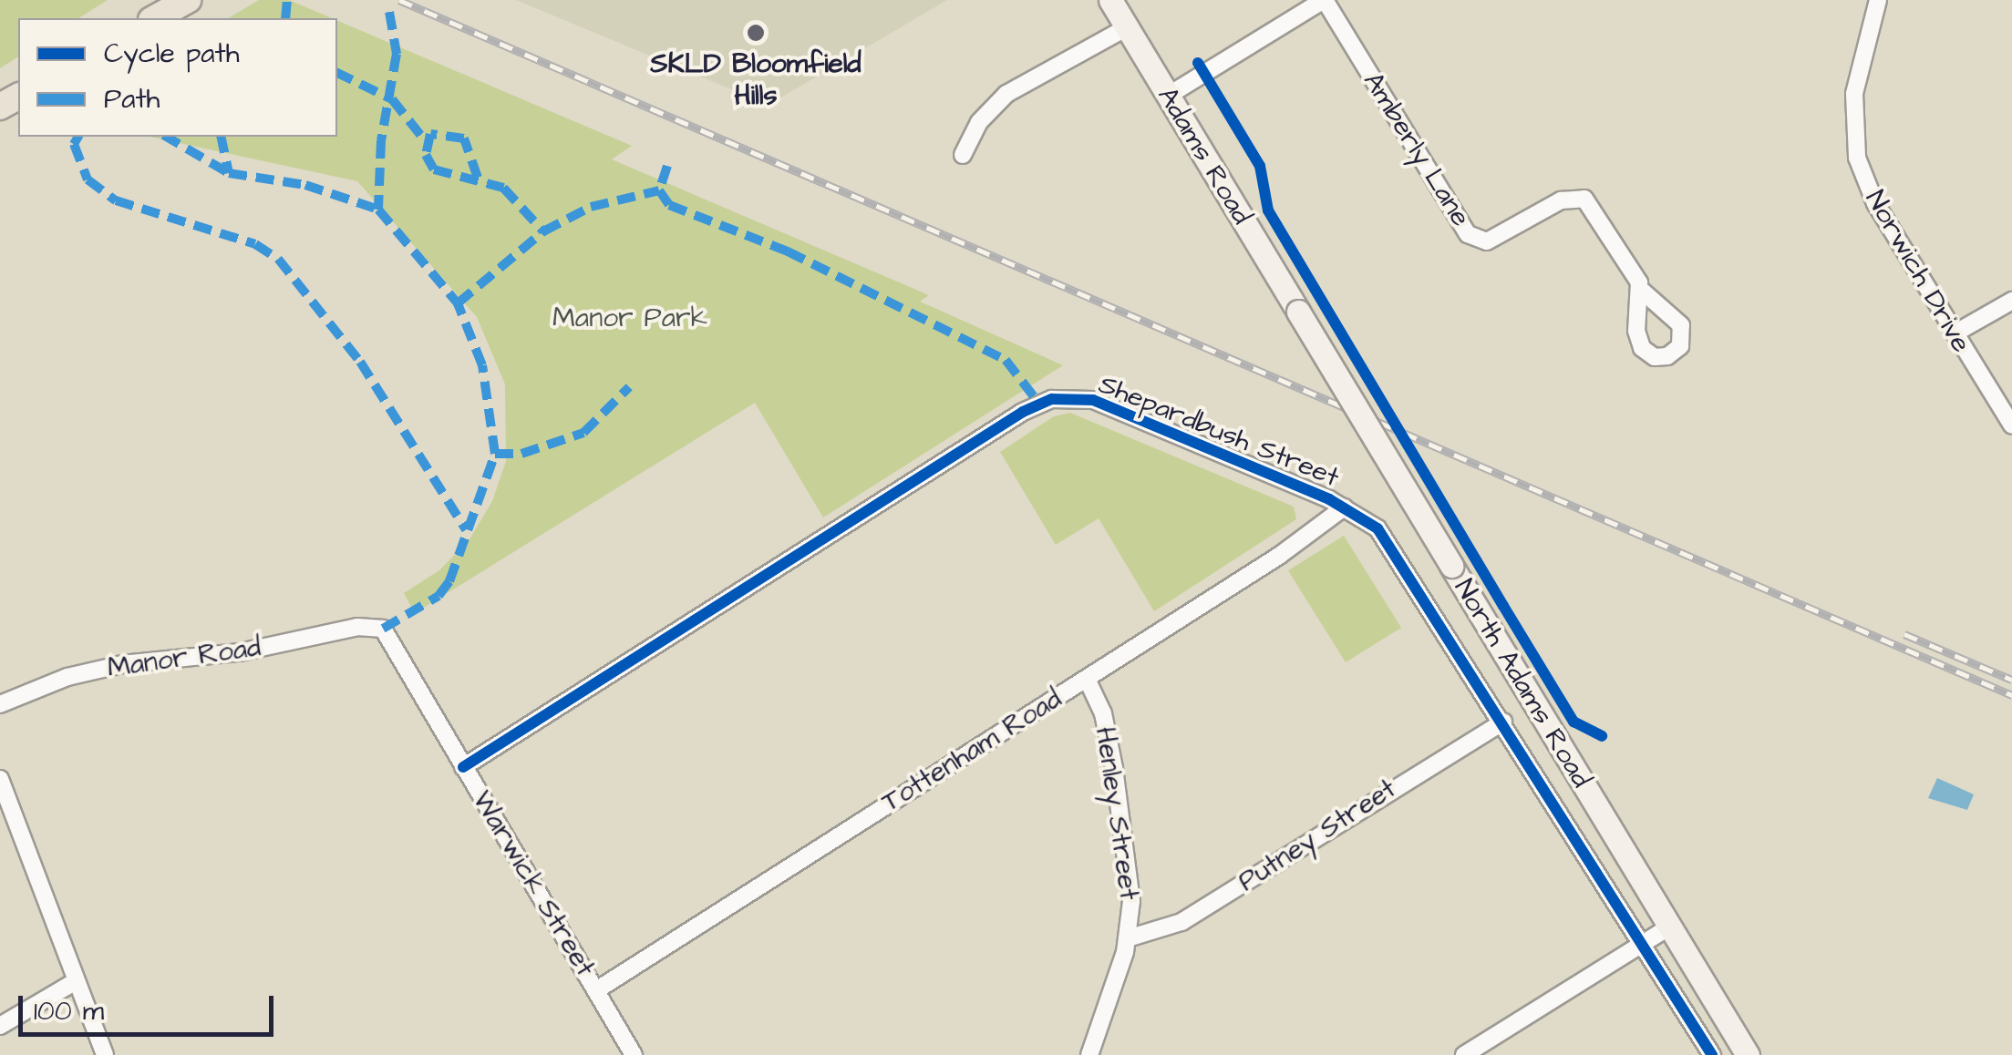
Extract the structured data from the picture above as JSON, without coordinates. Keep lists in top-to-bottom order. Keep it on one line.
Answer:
{"streets":{"main road":["Adams Road","North Adams Road"],"street":["Amberly Lane","Norwich Drive","Shepardbush Street","Manor Road","Tottenham Road","Henley Street","Putney Street","Warwick Street"]},"crossings":[["Adams Road","North Adams Road"],["Shepardbush Street","Tottenham Road"],["Shepardbush Street","Putney Street"],["Shepardbush Street","Warwick Street"],["Manor Road","Warwick Street"],["Tottenham Road","Henley Street"],["Tottenham Road","Warwick Street"],["Henley Street","Putney Street"]],"parks":["Manor Park"],"places":["SKLD Bloomfield Hills"],"legend":["Cycle path","Path"],"scale_bar":"100 m"}
